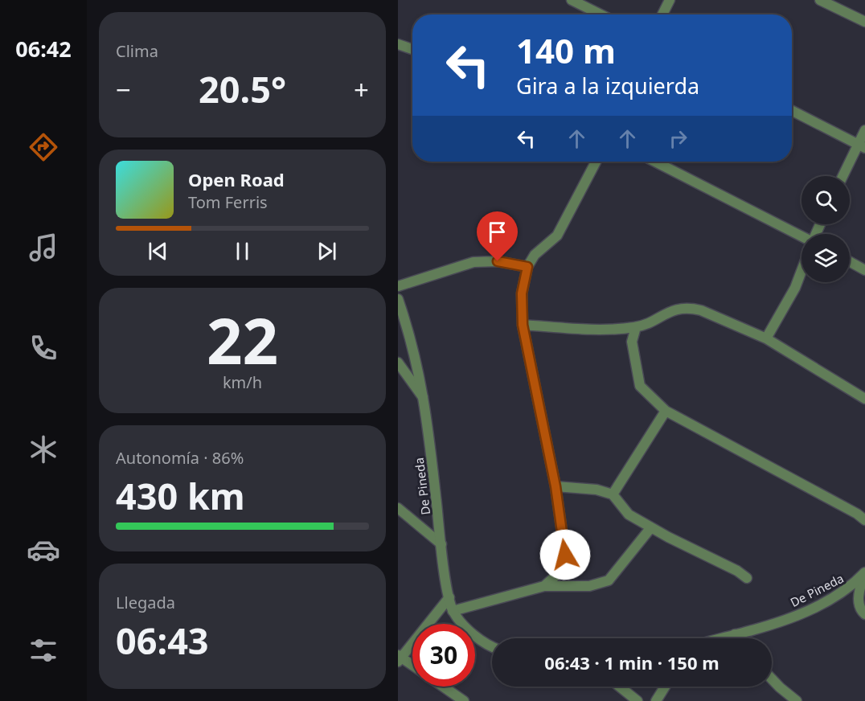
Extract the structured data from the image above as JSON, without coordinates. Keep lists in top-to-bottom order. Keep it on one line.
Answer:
{"streets":{"street":["De Pineda"]},"page":{"tabs":"06:42","tile":["Clima",["22","km/h"],["Autonomía · 86%","430 km"],["Llegada","06:43"]],"turn":["140 m","Gira a la izquierda"],"heat":["−","20.5°","+"],"song":["Open Road","Tom Ferris"],"limit":"30","trip":"06:43 · 1 min · 150 m"}}
